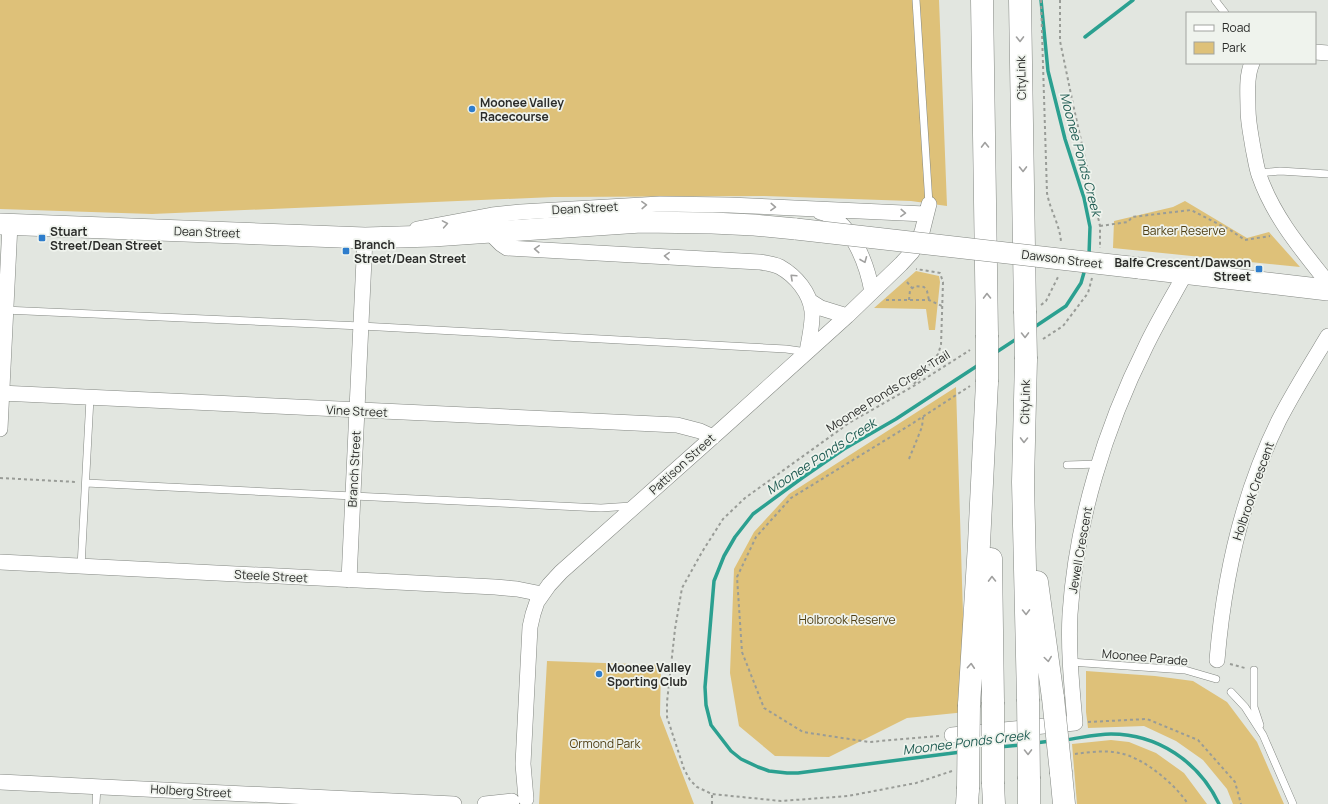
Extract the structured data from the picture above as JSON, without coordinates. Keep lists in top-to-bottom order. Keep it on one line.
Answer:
{"streets":{"highway":["CityLink"],"street":["Dean Street","Dawson Street","Vine Street","Pattison Street","Branch Street","Holbrook Crescent","Jewell Crescent","Steele Street","Holberg Street"],"lane":["Moonee Parade"],"path":["Moonee Ponds Creek Trail"]},"crossings":[["Dean Street","Dawson Street"],["Dean Street","Pattison Street"],["Dean Street","Branch Street"],["Dawson Street","Jewell Crescent"],["Vine Street","Pattison Street"],["Vine Street","Branch Street"],["Pattison Street","Steele Street"],["Branch Street","Steele Street"],["Jewell Crescent","Moonee Parade"]],"water":["Moonee Ponds Creek"],"parks":["Barker Reserve","Holbrook Reserve","Ormond Park"],"places":{"other":["Moonee Valley Racecourse","Moonee Valley Sporting Club"],"transit":["Stuart Street/Dean Street","Branch Street/Dean Street","Balfe Crescent/Dawson Street"]},"legend":["Road","Park"]}
